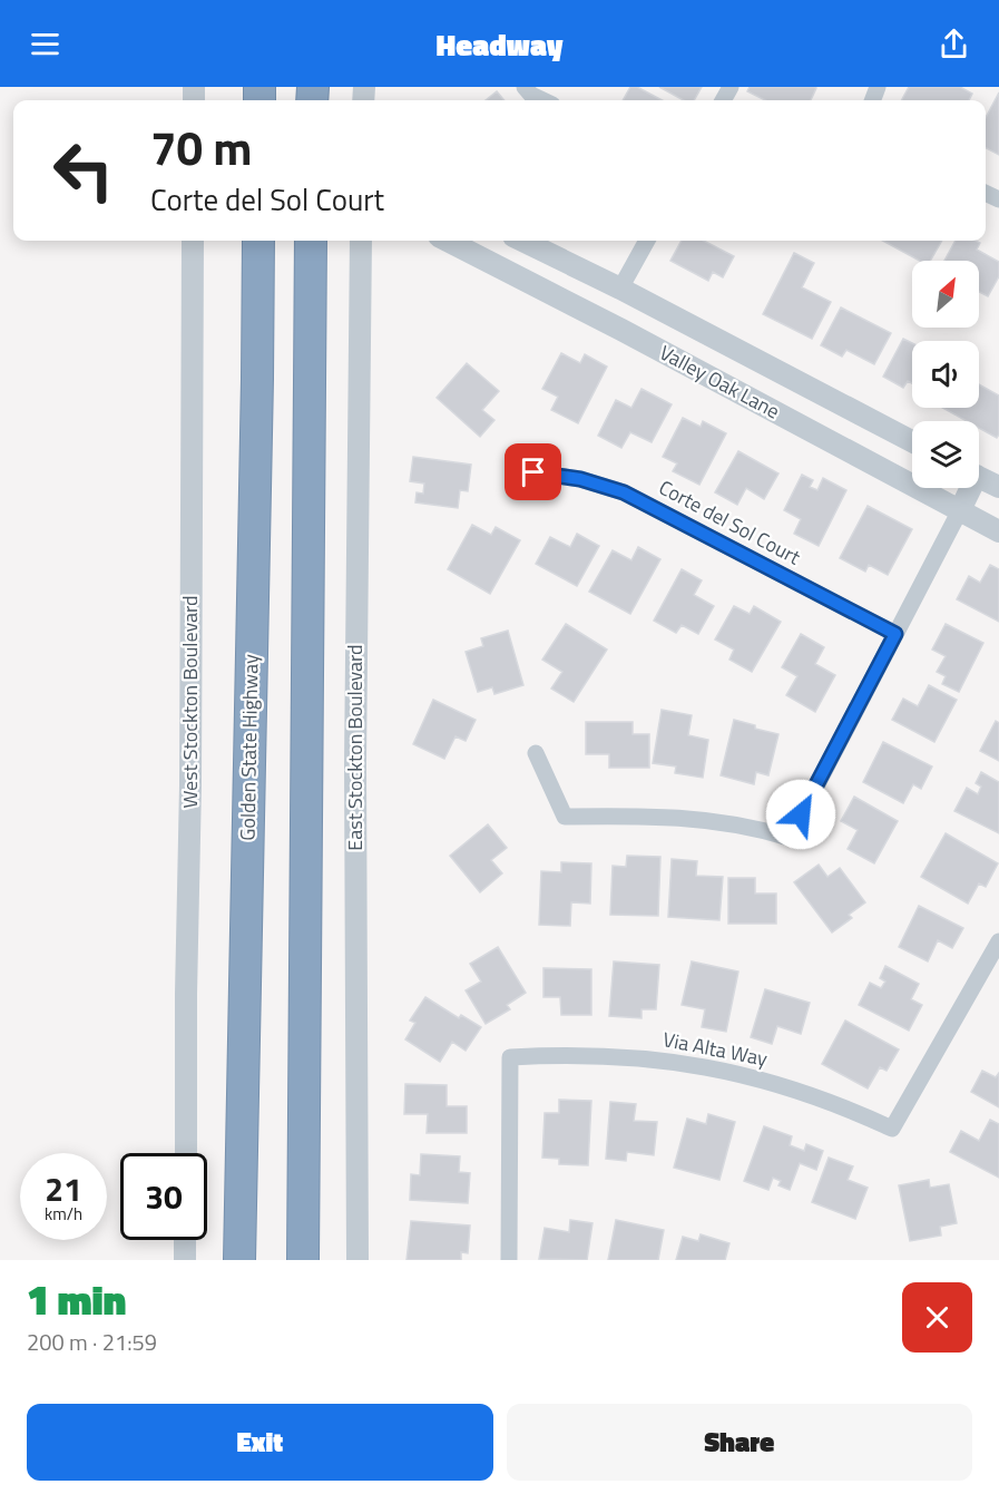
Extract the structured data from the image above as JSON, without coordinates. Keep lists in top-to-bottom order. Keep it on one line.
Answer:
{"streets":{"highway":["Golden State Highway"],"street":["Valley Oak Lane","Corte del Sol Court","West Stockton Boulevard","East Stockton Boulevard","Via Alta Way"]},"north":"top right","page":{"header":"Headway","turn":["70 m","Corte del Sol Court"],"speed":"21 km/h","limit":"30","heading":["1 min","200 m · 21:59"],"buttons":["Exit","Share"]}}
